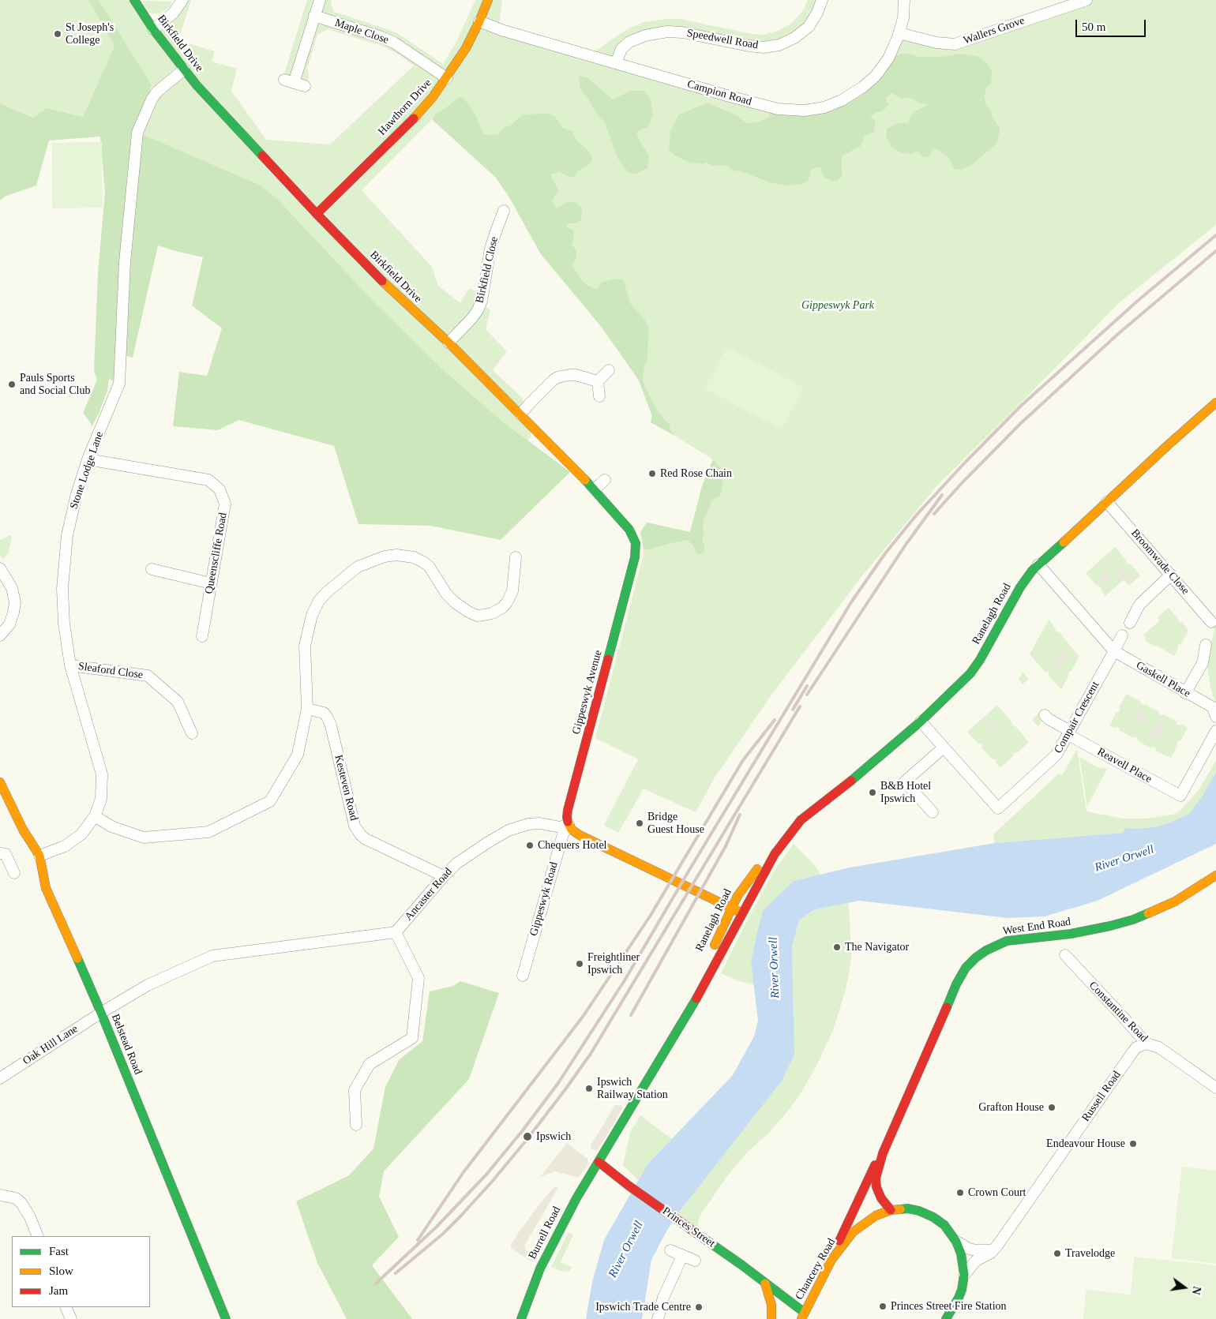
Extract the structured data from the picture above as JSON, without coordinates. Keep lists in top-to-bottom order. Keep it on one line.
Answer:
{"streets":{"main road":["Birkfield Drive","Hawthorn Drive","Ranelagh Road","Gippeswyk Avenue","West End Road","Belstead Road","Princes Street","Burrell Road","Chancery Road"],"street":["Wallers Grove","Maple Close","Speedwell Road","Campion Road","Birkfield Close","Stone Lodge Lane","Queenscliffe Road","Broomwade Close","Sleaford Close","Gaskell Place","Compair Crescent","Reavell Place","Kesteven Road","Ancaster Road","Gippeswyk Road","Constantine Road","Oak Hill Lane","Russell Road"]},"crossings":[["Wallers Grove","Campion Road"],["Maple Close","Hawthorn Drive"],["Speedwell Road","Campion Road"],["Birkfield Drive","Hawthorn Drive"],["Birkfield Drive","Birkfield Close"],["Birkfield Drive","Stone Lodge Lane"],["Birkfield Drive","Gippeswyk Avenue"],["Campion Road","Hawthorn Drive"],["Stone Lodge Lane","Queenscliffe Road"],["Stone Lodge Lane","Sleaford Close"],["Stone Lodge Lane","Belstead Road"],["Broomwade Close","Ranelagh Road"],["Ranelagh Road","Compair Crescent"],["Ranelagh Road","Princes Street"],["Ranelagh Road","Burrell Road"],["Gaskell Place","Compair Crescent"],["Gippeswyk Avenue","Ancaster Road"],["Gippeswyk Avenue","Gippeswyk Road"],["Compair Crescent","Reavell Place"],["Kesteven Road","Ancaster Road"],["Ancaster Road","Gippeswyk Road"],["West End Road","Chancery Road"],["Constantine Road","Russell Road"],["Belstead Road","Oak Hill Lane"],["Russell Road","Chancery Road"],["Princes Street","Burrell Road"],["Princes Street","Chancery Road"]],"water":["River Orwell"],"parks":["Gippeswyk Park"],"places":["St Joseph's College","Pauls Sports and Social Club","Red Rose Chain","B&B Hotel Ipswich","Bridge Guest House","Chequers Hotel","The Navigator","Freightliner Ipswich","Ipswich Railway Station","Grafton House","Ipswich","Endeavour House","Crown Court","Travelodge","Princes Street Fire Station","Ipswich Trade Centre"],"legend":["Fast","Slow","Jam"],"scale_bar":"50 m","north":"right"}
